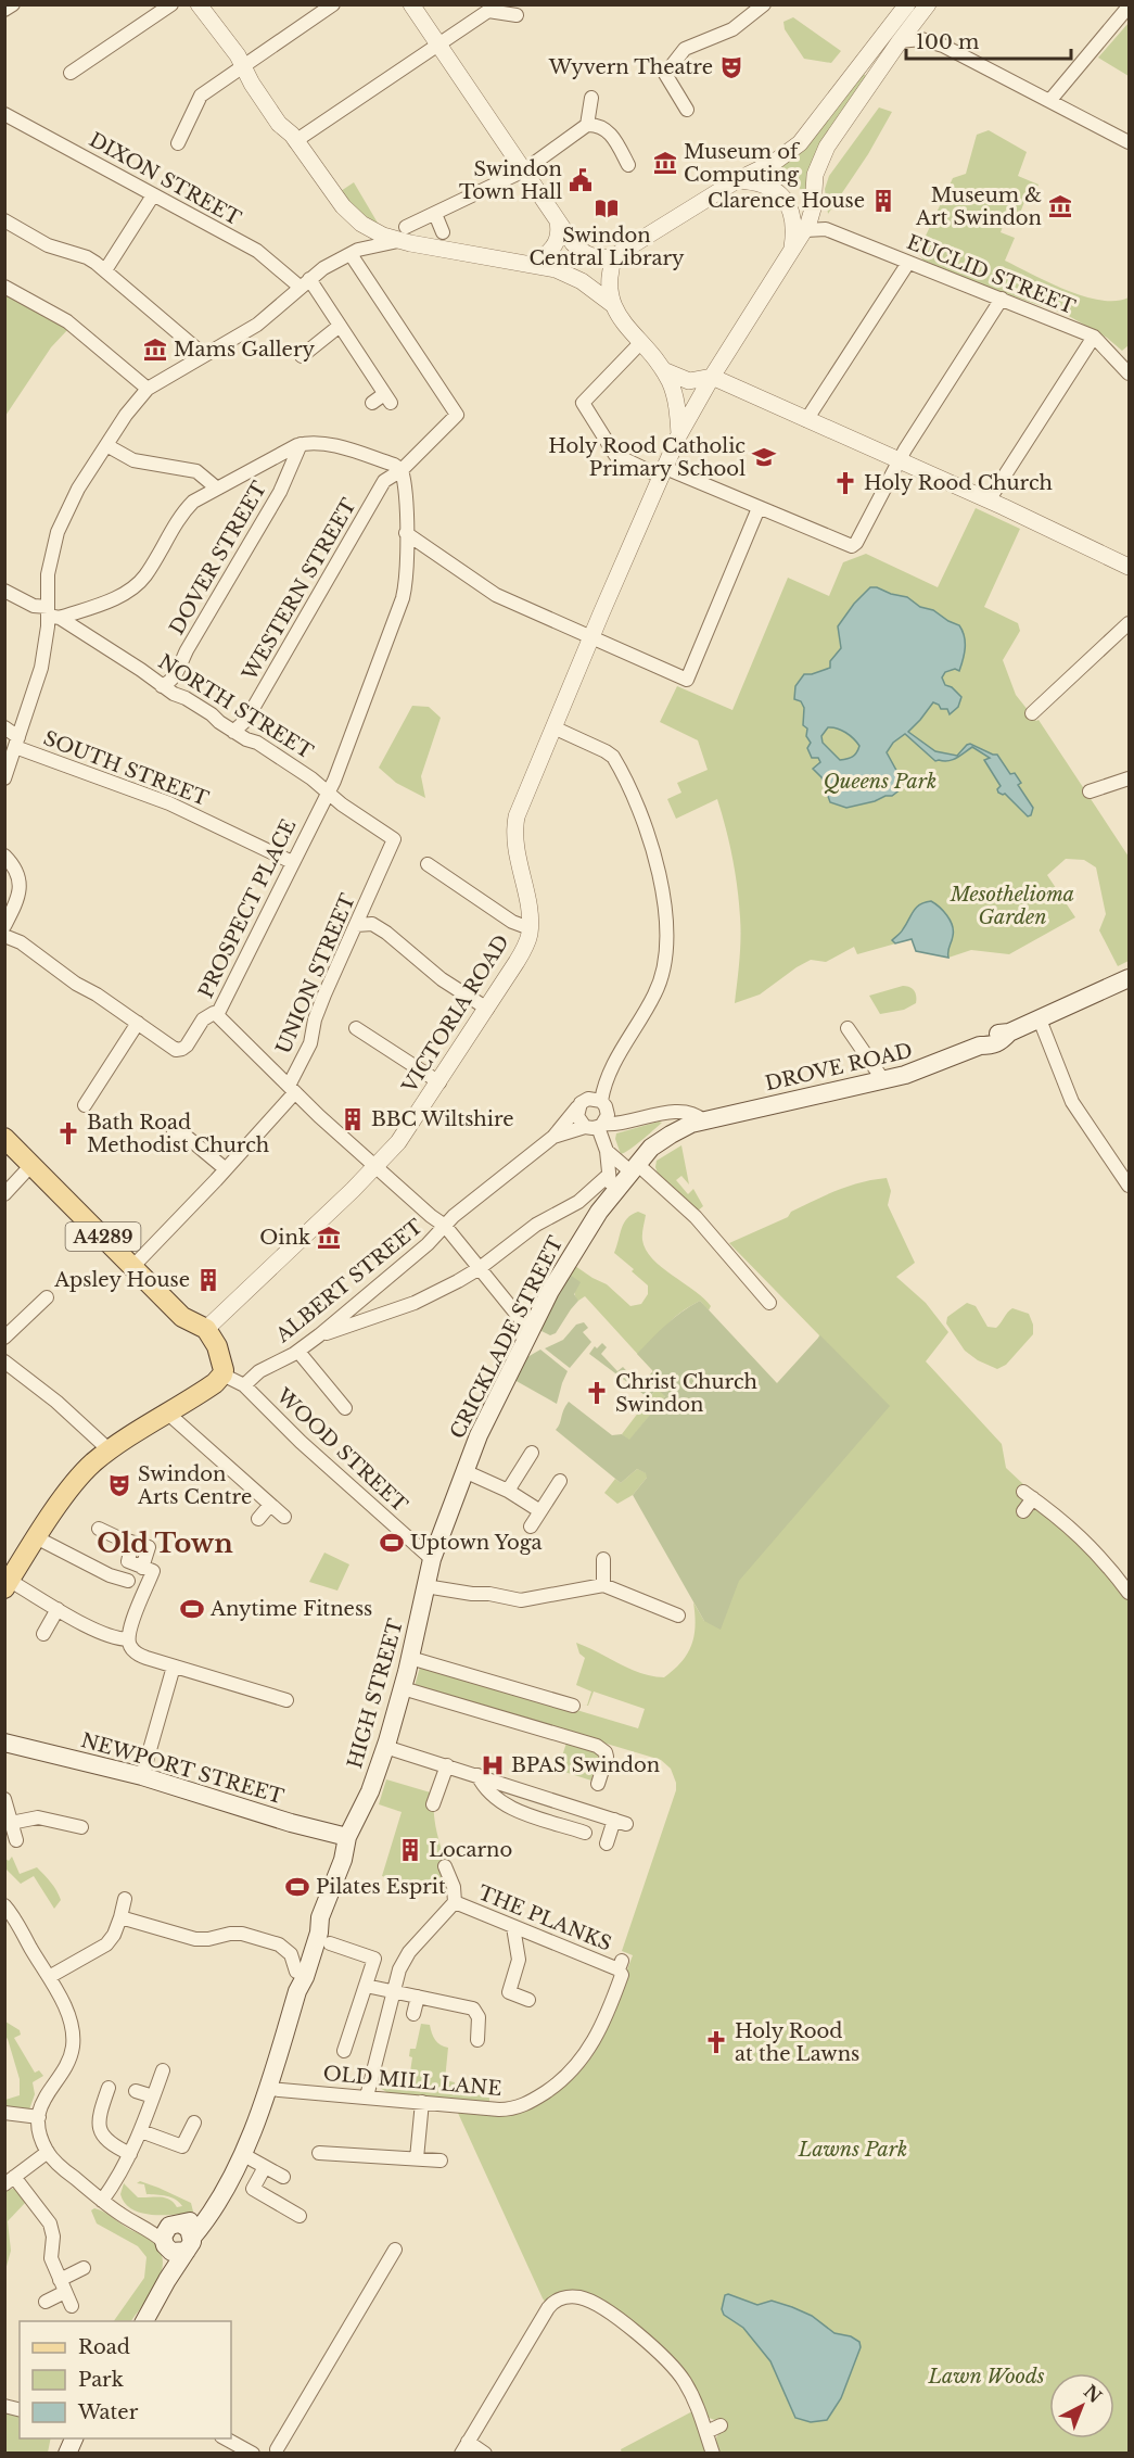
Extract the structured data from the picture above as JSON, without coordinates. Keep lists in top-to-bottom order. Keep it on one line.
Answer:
{"streets":{"main road":["DROVE ROAD","A4289","CRICKLADE STREET","HIGH STREET","NEWPORT STREET"],"street":["DIXON STREET","EUCLID STREET","DOVER STREET","WESTERN STREET","NORTH STREET","SOUTH STREET","PROSPECT PLACE","UNION STREET","VICTORIA ROAD","ALBERT STREET","WOOD STREET","THE PLANKS","OLD MILL LANE"]},"crossings":[["EUCLID STREET","VICTORIA ROAD"],["DOVER STREET","NORTH STREET"],["WESTERN STREET","NORTH STREET"],["WESTERN STREET","PROSPECT PLACE"],["NORTH STREET","PROSPECT PLACE"],["NORTH STREET","UNION STREET"],["SOUTH STREET","PROSPECT PLACE"],["PROSPECT PLACE","UNION STREET"],["PROSPECT PLACE","VICTORIA ROAD"],["PROSPECT PLACE","ALBERT STREET"],["VICTORIA ROAD","A4289"],["DROVE ROAD","ALBERT STREET"],["DROVE ROAD","CRICKLADE STREET"],["ALBERT STREET","WOOD STREET"],["CRICKLADE STREET","WOOD STREET"],["CRICKLADE STREET","HIGH STREET"],["WOOD STREET","HIGH STREET"],["HIGH STREET","NEWPORT STREET"],["THE PLANKS","OLD MILL LANE"]],"districts":["Old Town"],"parks":["Queens Park","Mesothelioma Garden","Lawns Park","Lawn Woods"],"places":{"theatre":["Wyvern Theatre","Swindon Arts Centre"],"museum":["Museum of Computing","Museum & Art Swindon","Mams Gallery","Oink"],"public building":["Swindon Town Hall"],"building":["Clarence House","BBC Wiltshire","Apsley House","Locarno"],"library":["Swindon Central Library"],"school or university":["Holy Rood Catholic Primary School"],"church":["Holy Rood Church","Bath Road Methodist Church","Christ Church Swindon","Holy Rood at the Lawns"],"sports":["Uptown Yoga","Anytime Fitness","Pilates Esprit"],"hospital":["BPAS Swindon"]},"legend":["Road","Park","Water"],"scale_bar":"100 m","north":"top right"}
